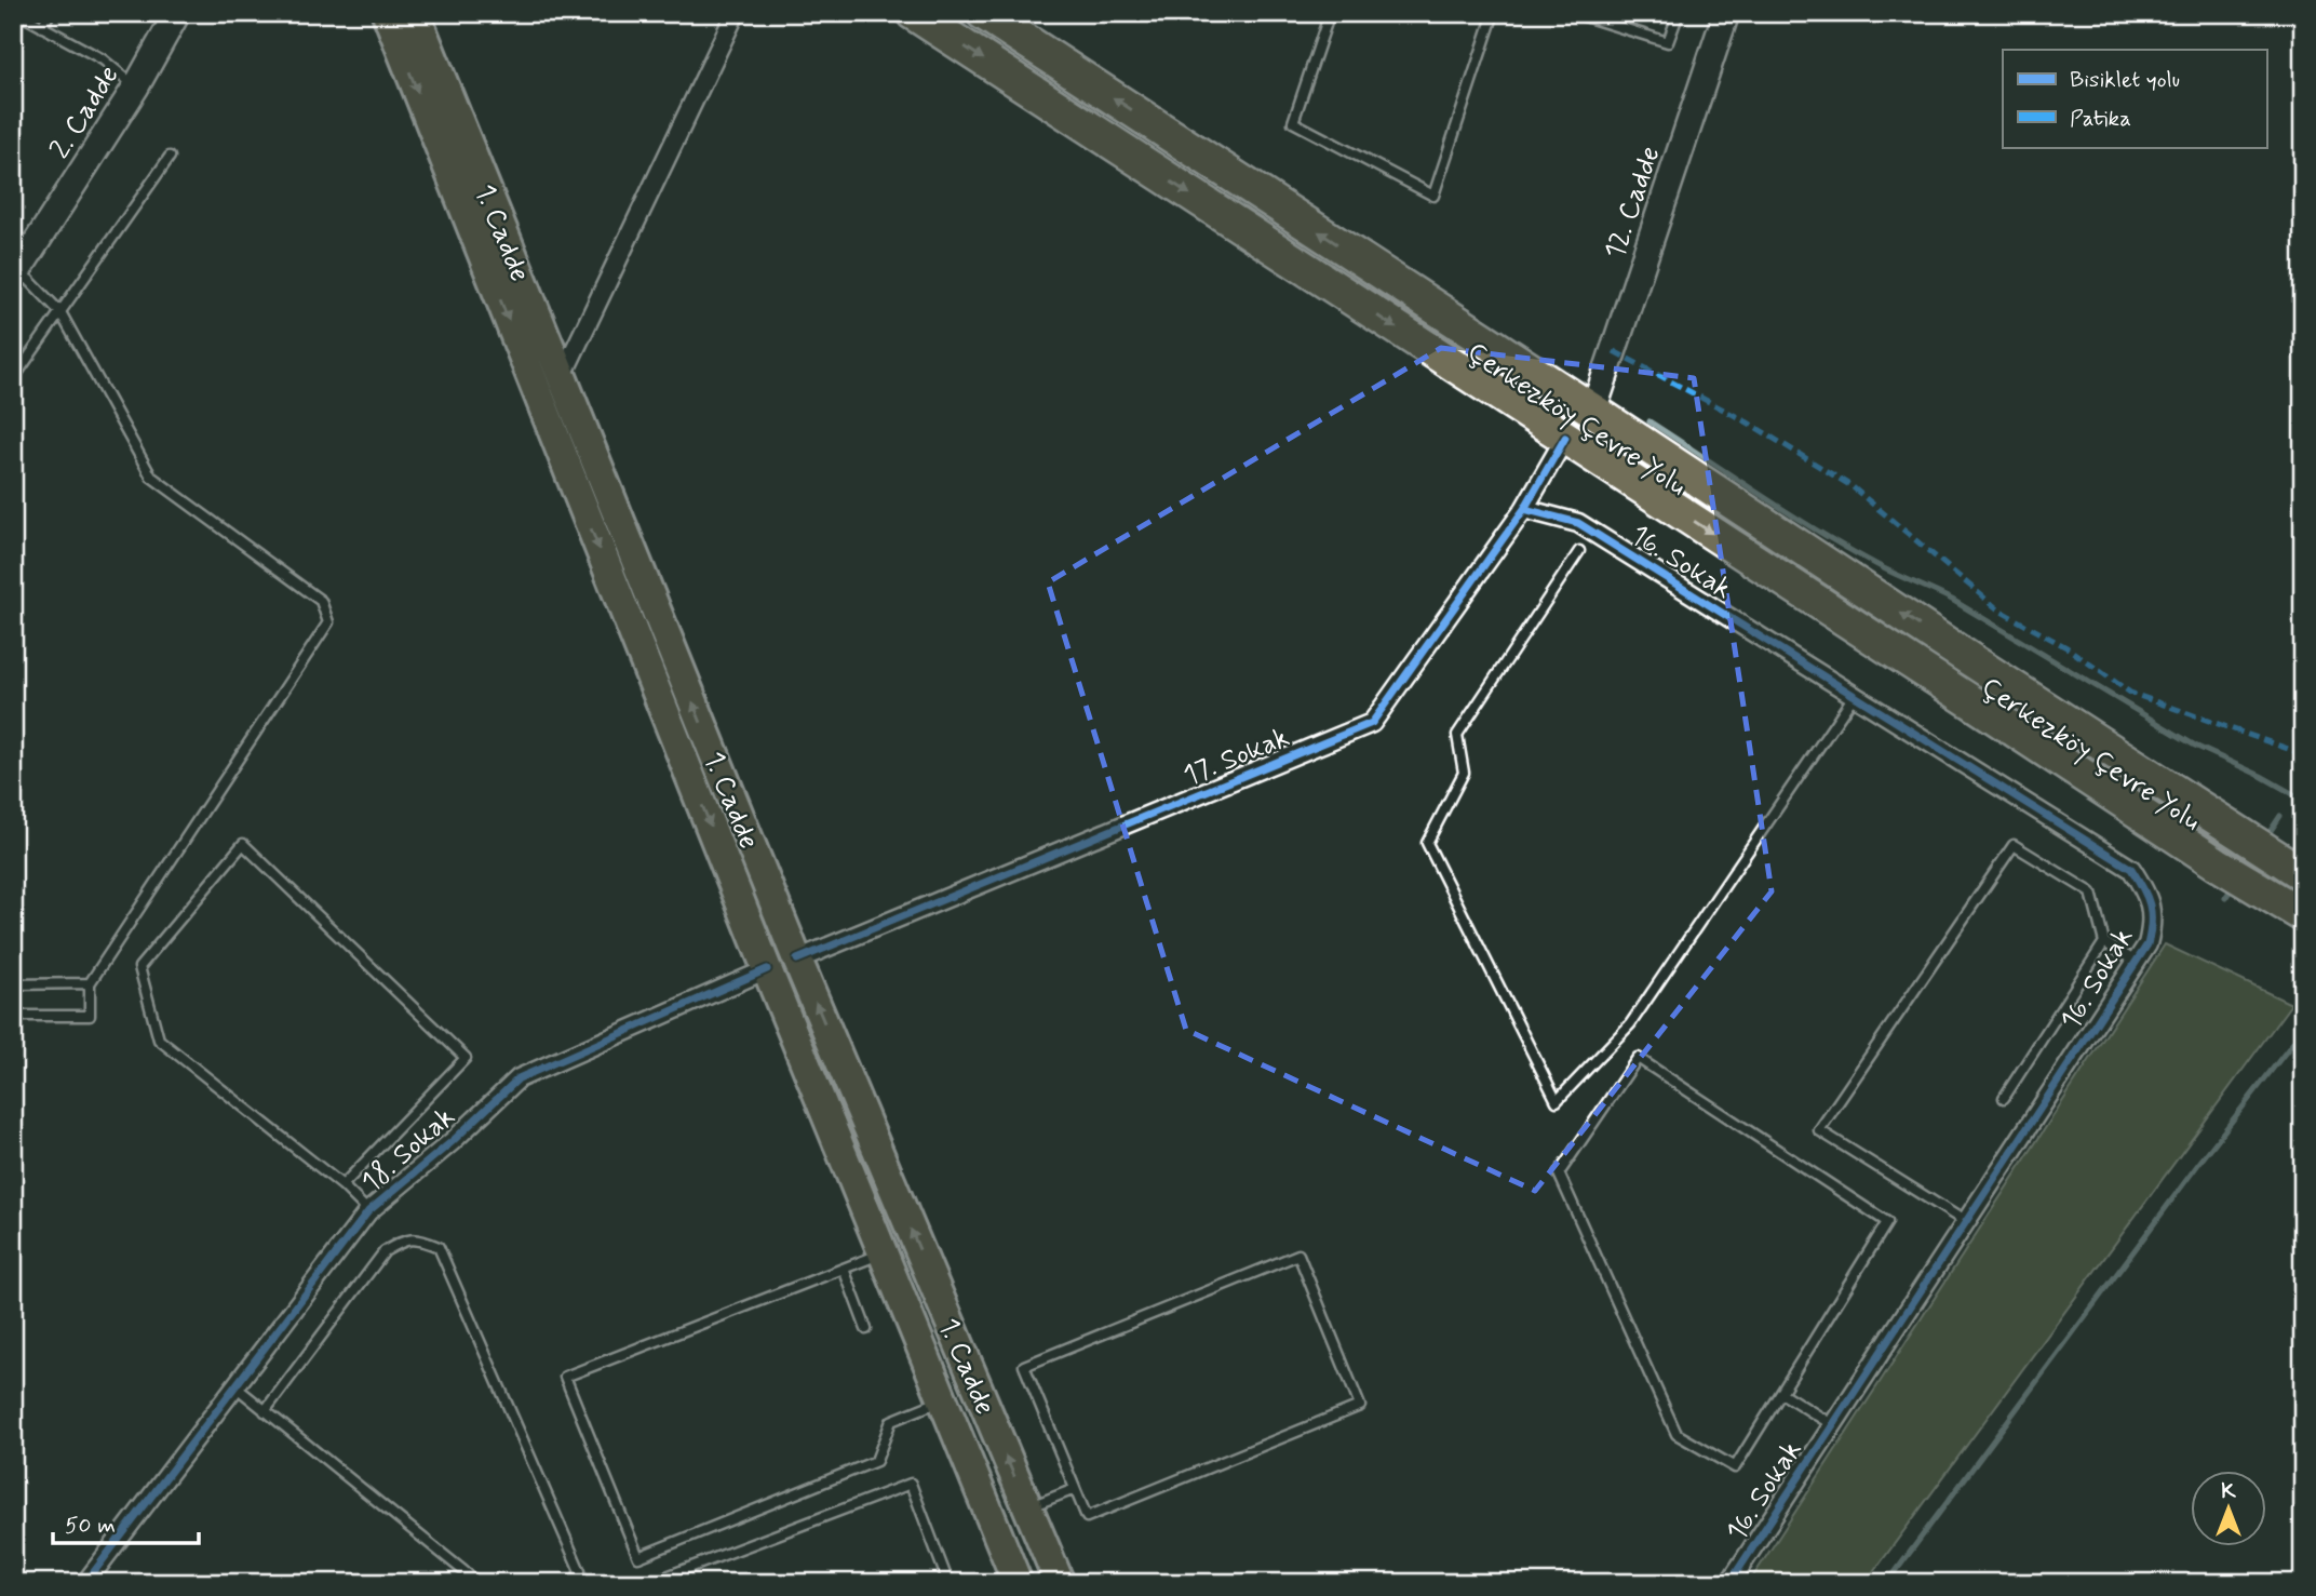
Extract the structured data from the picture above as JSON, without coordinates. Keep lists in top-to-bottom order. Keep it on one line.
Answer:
{"streets":{"highway":["Çerkezköy Çevre Yolu"],"main road":["1. Cadde"],"street":["2. Cadde","12. Cadde","16. Sokak","17. Sokak","18. Sokak"]},"crossings":[["12. Cadde","Çerkezköy Çevre Yolu"],["1. Cadde","17. Sokak"],["1. Cadde","18. Sokak"],["Çerkezköy Çevre Yolu","17. Sokak"],["16. Sokak","17. Sokak"]],"legend":["Bisiklet yolu","Patika"],"scale_bar":"50 m","north":"top"}
